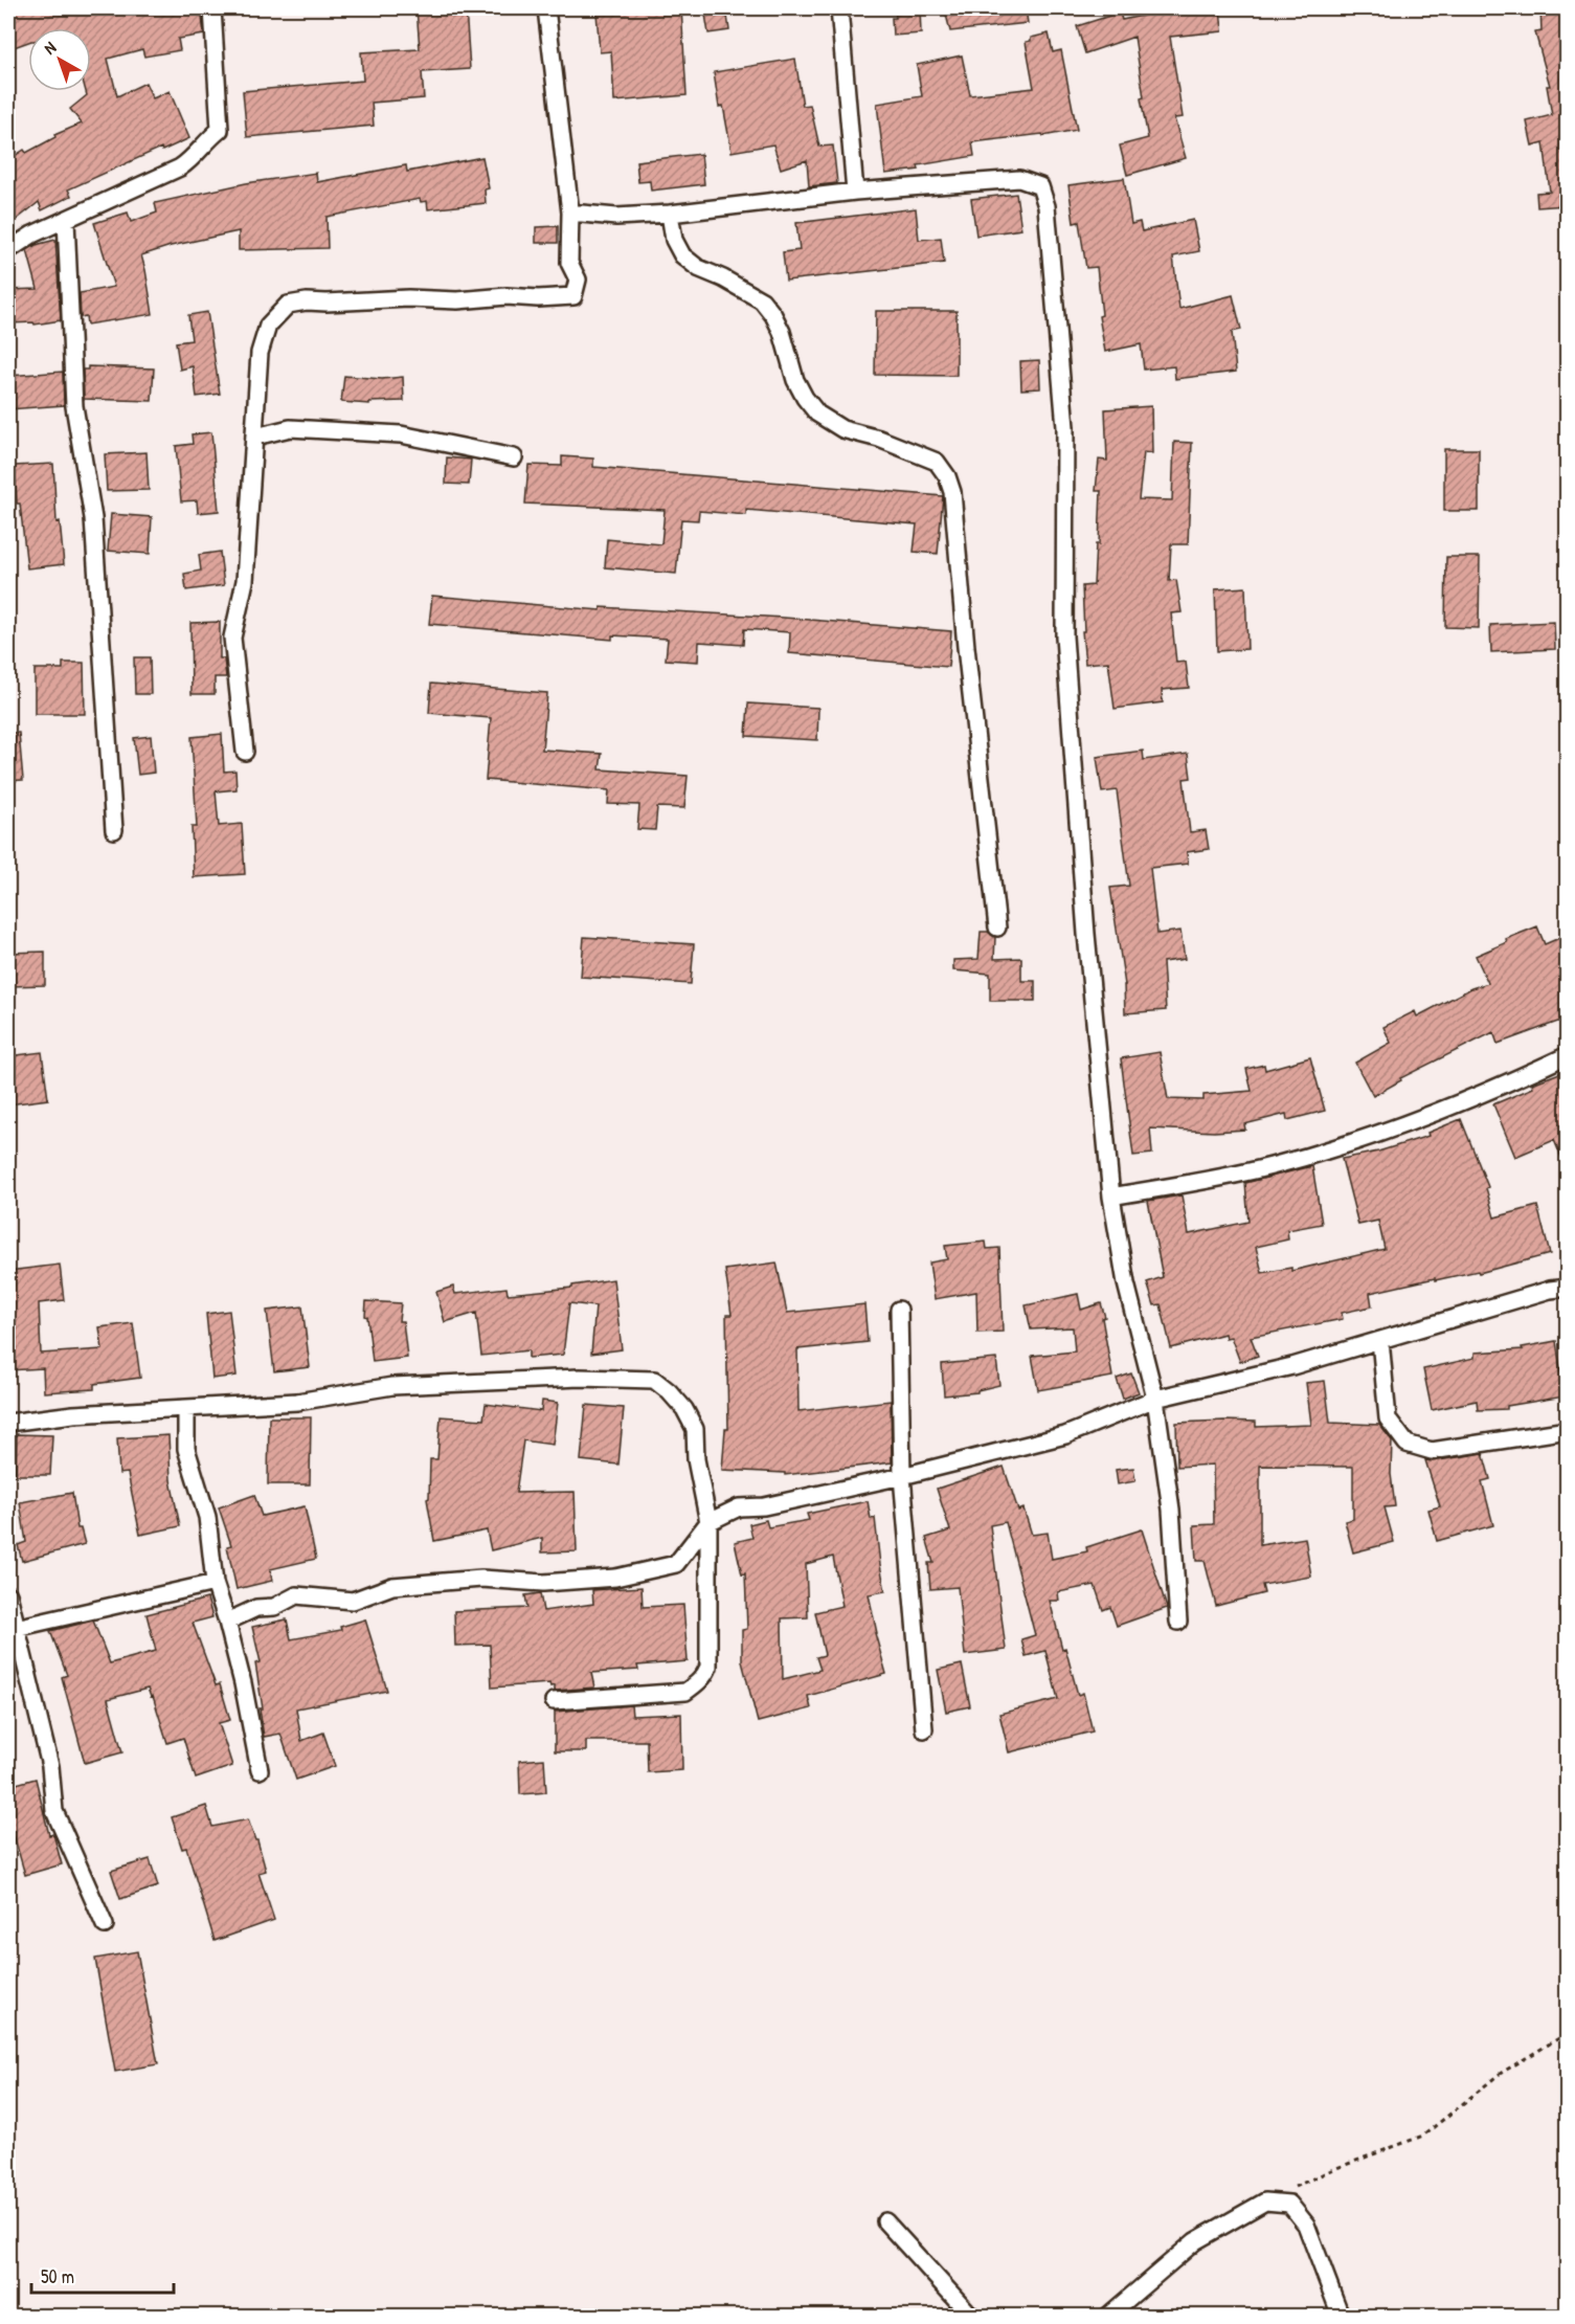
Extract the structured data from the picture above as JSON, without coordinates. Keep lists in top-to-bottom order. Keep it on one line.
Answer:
{"scale_bar":"50 m","north":"top left"}
